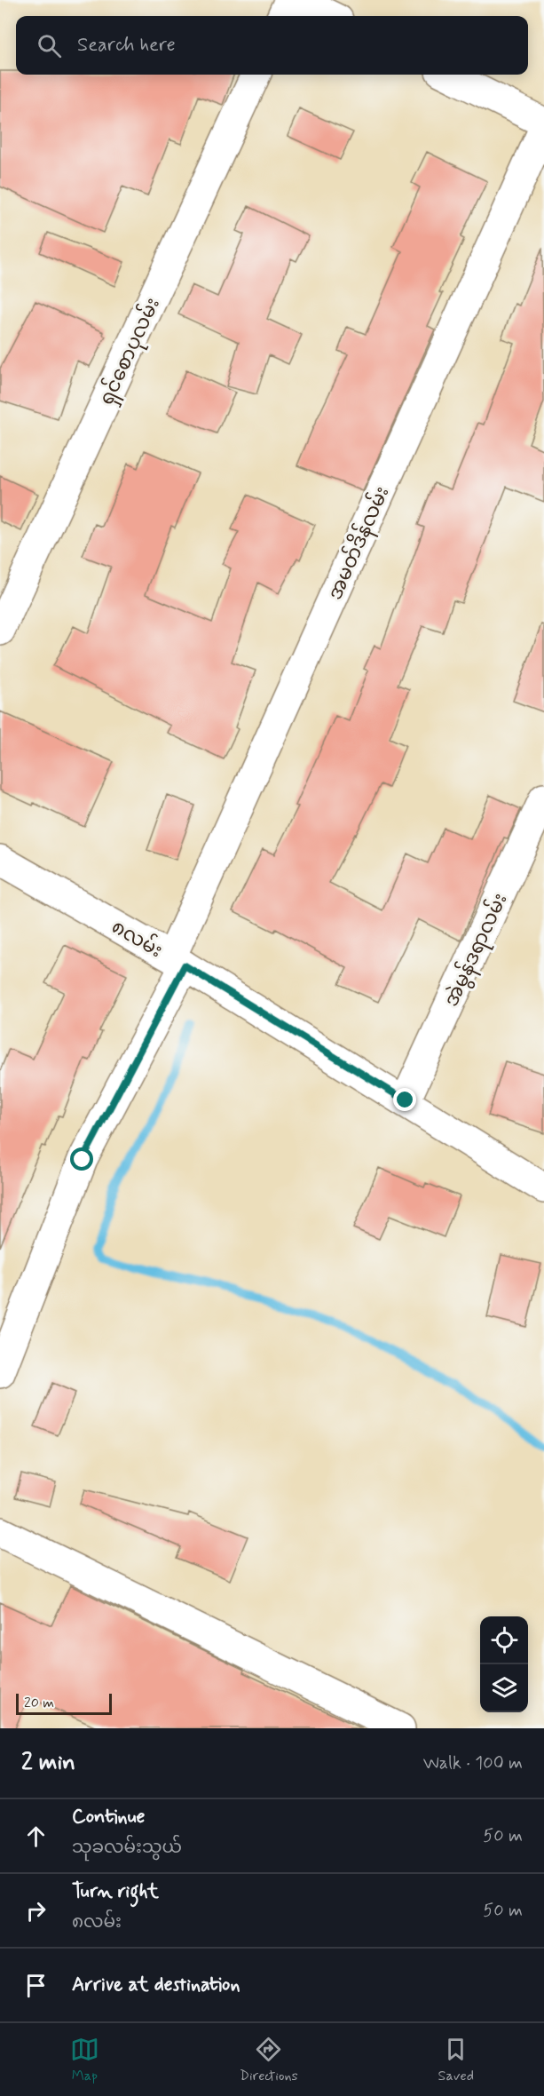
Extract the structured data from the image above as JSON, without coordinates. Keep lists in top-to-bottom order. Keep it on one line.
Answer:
{"streets":{"street":["ရှင်စောပုလမ်း","အမတ်ဒိန်လမ်း","၈လမ်း","အဲမွန်ဒရာလမ်း"]},"crossings":[["အမတ်ဒိန်လမ်း","၈လမ်း"],["၈လမ်း","အဲမွန်ဒရာလမ်း"]],"scale_bar":"20 m","page":{"search":"Search here","scale":"20 m","heading":["2 min","Walk · 100 m"],"list":[["Continue","သုခလမ်းသွယ်","50 m"],["Turn right","၈လမ်း","50 m"],"Arrive at destination"],"nav":["Map","Directions","Saved"]}}
